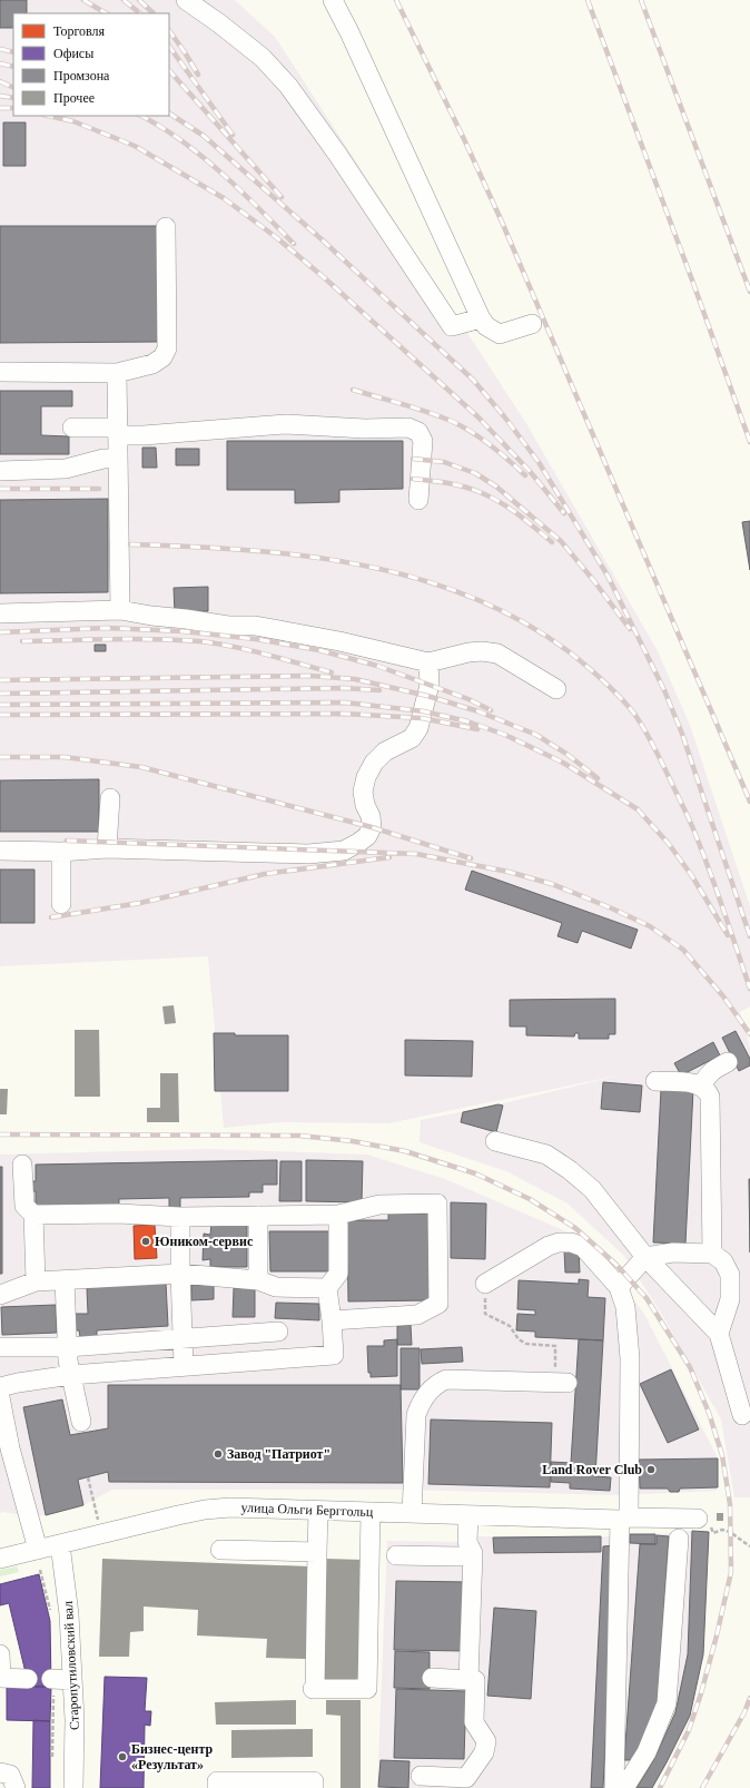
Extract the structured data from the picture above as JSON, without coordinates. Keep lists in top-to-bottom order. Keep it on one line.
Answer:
{"streets":{"street":["улица Ольги Берггольц","Старопутиловский вал"]},"crossings":[["улица Ольги Берггольц","Старопутиловский вал"]],"places":["Юником-сервис","Завод \"Патриот\"","Land Rover Club","Бизнес-центр «Результат»"],"legend":["Торговля","Офисы","Промзона","Прочее"]}
